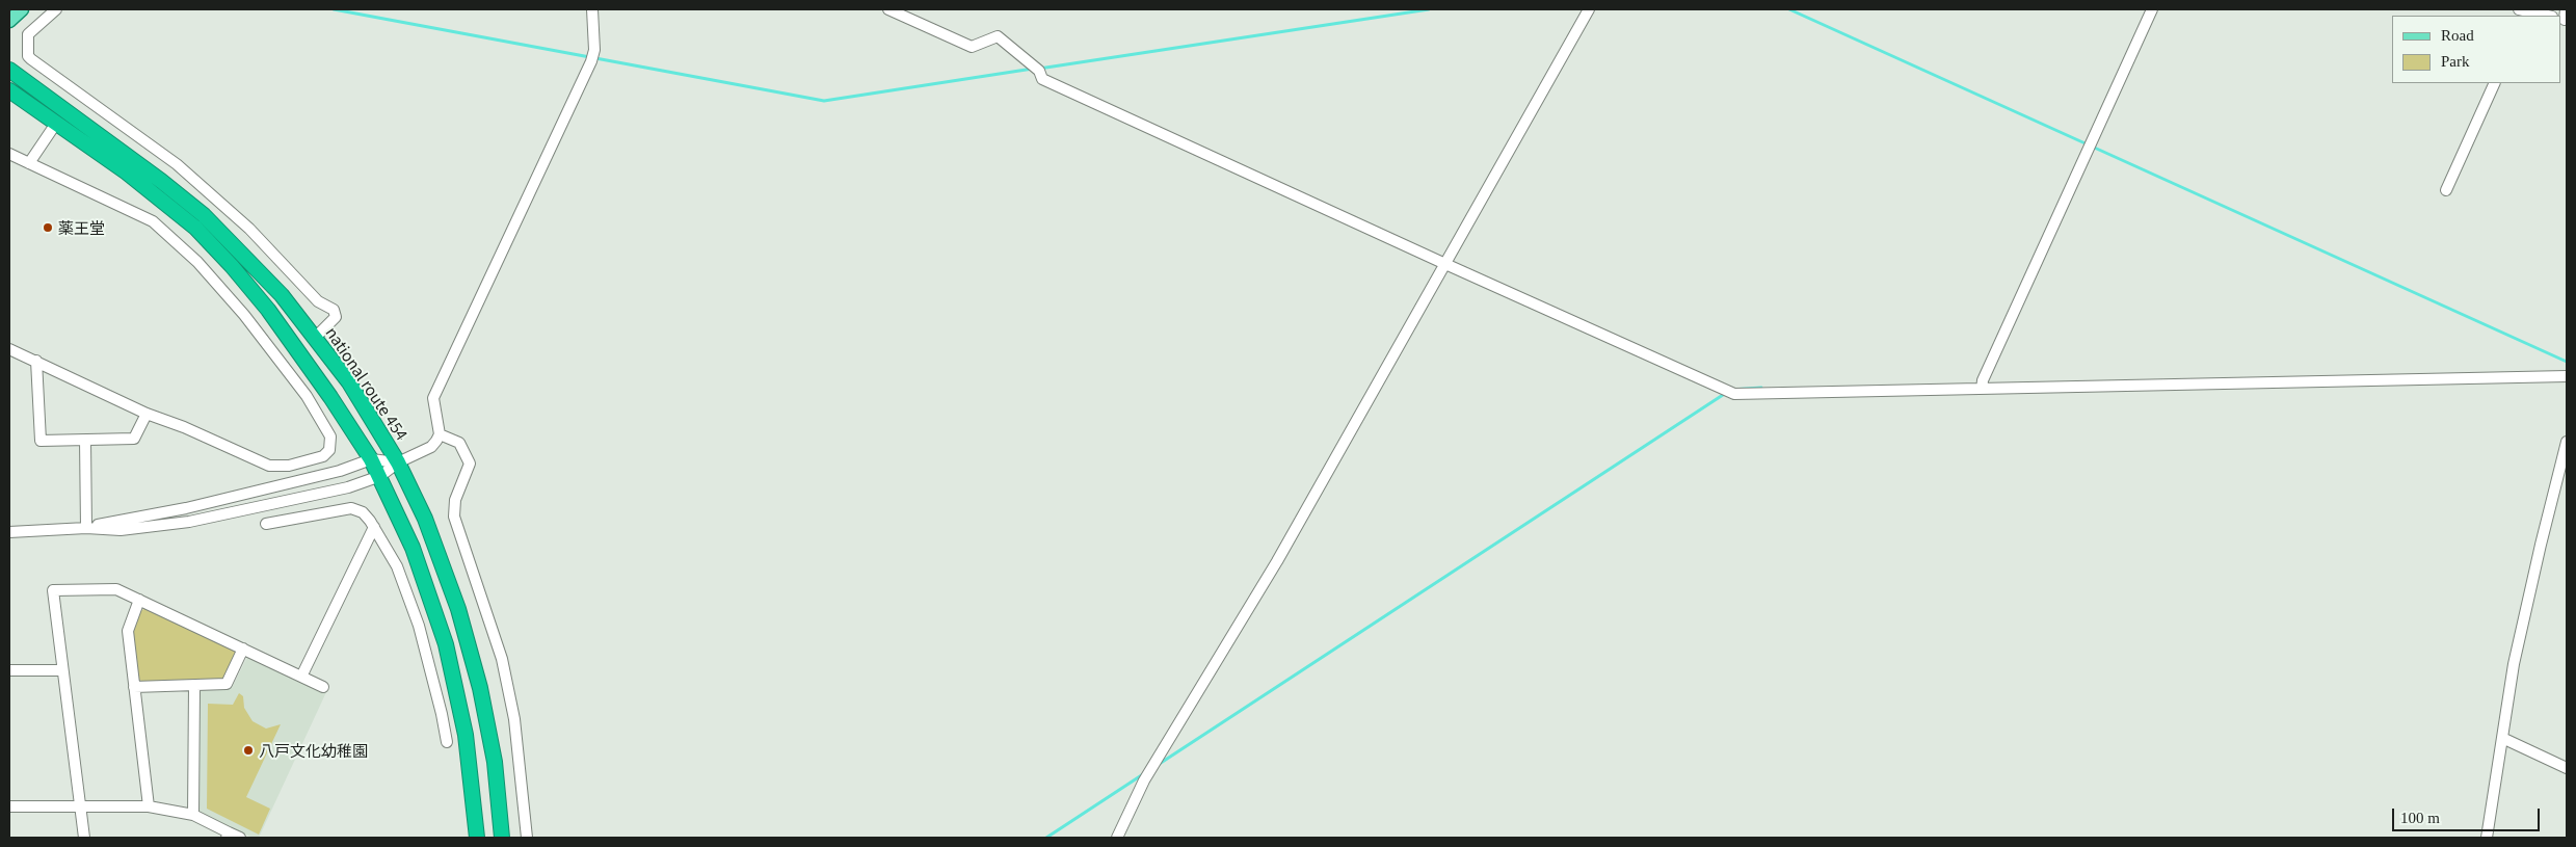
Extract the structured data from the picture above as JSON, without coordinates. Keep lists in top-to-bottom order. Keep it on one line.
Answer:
{"streets":{"highway":["national route 454"]},"places":["薬王堂","八戸文化幼稚園"],"legend":["Road","Park"],"scale_bar":"100 m"}
